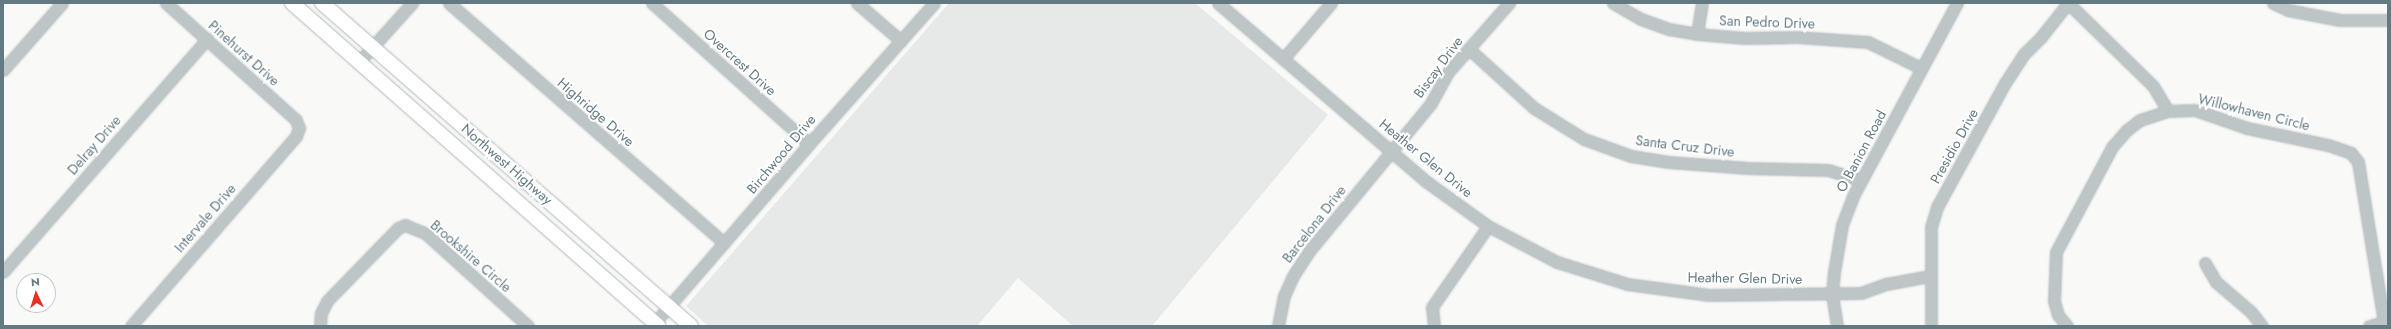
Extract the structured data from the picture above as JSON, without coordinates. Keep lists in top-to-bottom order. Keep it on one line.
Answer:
{"streets":{"main road":["Northwest Highway"],"street":["San Pedro Drive","Pinehurst Drive","Overcrest Drive","Biscay Drive","Highridge Drive","Willowhaven Circle","Delray Drive","Santa Cruz Drive","Presidio Drive","O Banion Road","Birchwood Drive","Heather Glen Drive","Intervale Drive","Barcelona Drive","Brookshire Circle"]},"crossings":[["San Pedro Drive","O Banion Road"],["Pinehurst Drive","Delray Drive"],["Pinehurst Drive","Intervale Drive"],["Overcrest Drive","Birchwood Drive"],["Biscay Drive","Santa Cruz Drive"],["Biscay Drive","Heather Glen Drive"],["Biscay Drive","Barcelona Drive"],["Highridge Drive","Birchwood Drive"],["Santa Cruz Drive","O Banion Road"],["Presidio Drive","Heather Glen Drive"],["O Banion Road","Heather Glen Drive"],["Birchwood Drive","Northwest Highway"],["Heather Glen Drive","Barcelona Drive"]],"north":"top"}
